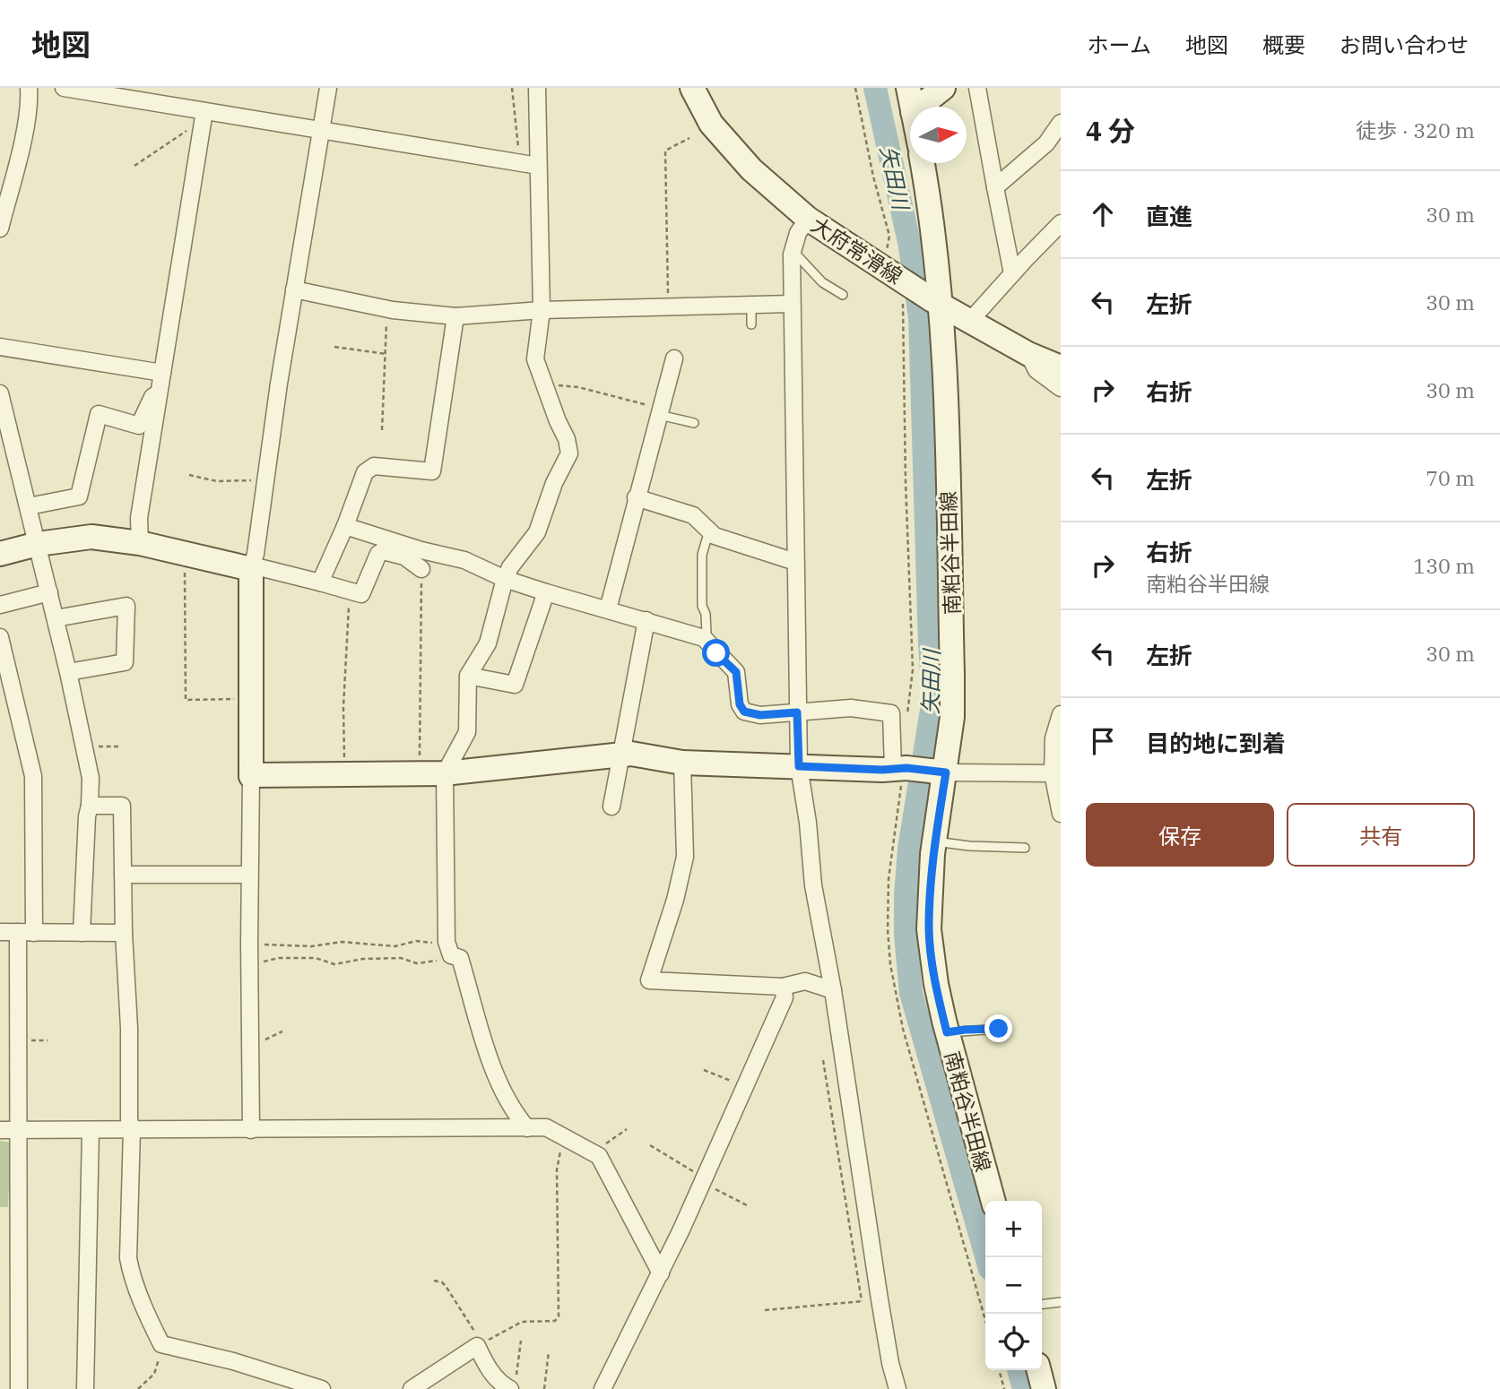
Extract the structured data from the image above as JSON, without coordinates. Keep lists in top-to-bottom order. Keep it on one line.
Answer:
{"streets":{"street":["大府常滑線","南粕谷半田線"]},"crossings":[["大府常滑線","南粕谷半田線"]],"water":["矢田川"],"north":"right","page":{"header":"地図","nav":["ホーム","地図","概要","お問い合わせ"],"heading":["4 分","徒歩 · 320 m"],"list":[["直進","30 m"],["左折","30 m"],["右折","30 m"],["左折","70 m"],["右折","南粕谷半田線","130 m"],["左折","30 m"],"目的地に到着"],"buttons":["保存","共有"],"map_buttons":["+","−"]}}
